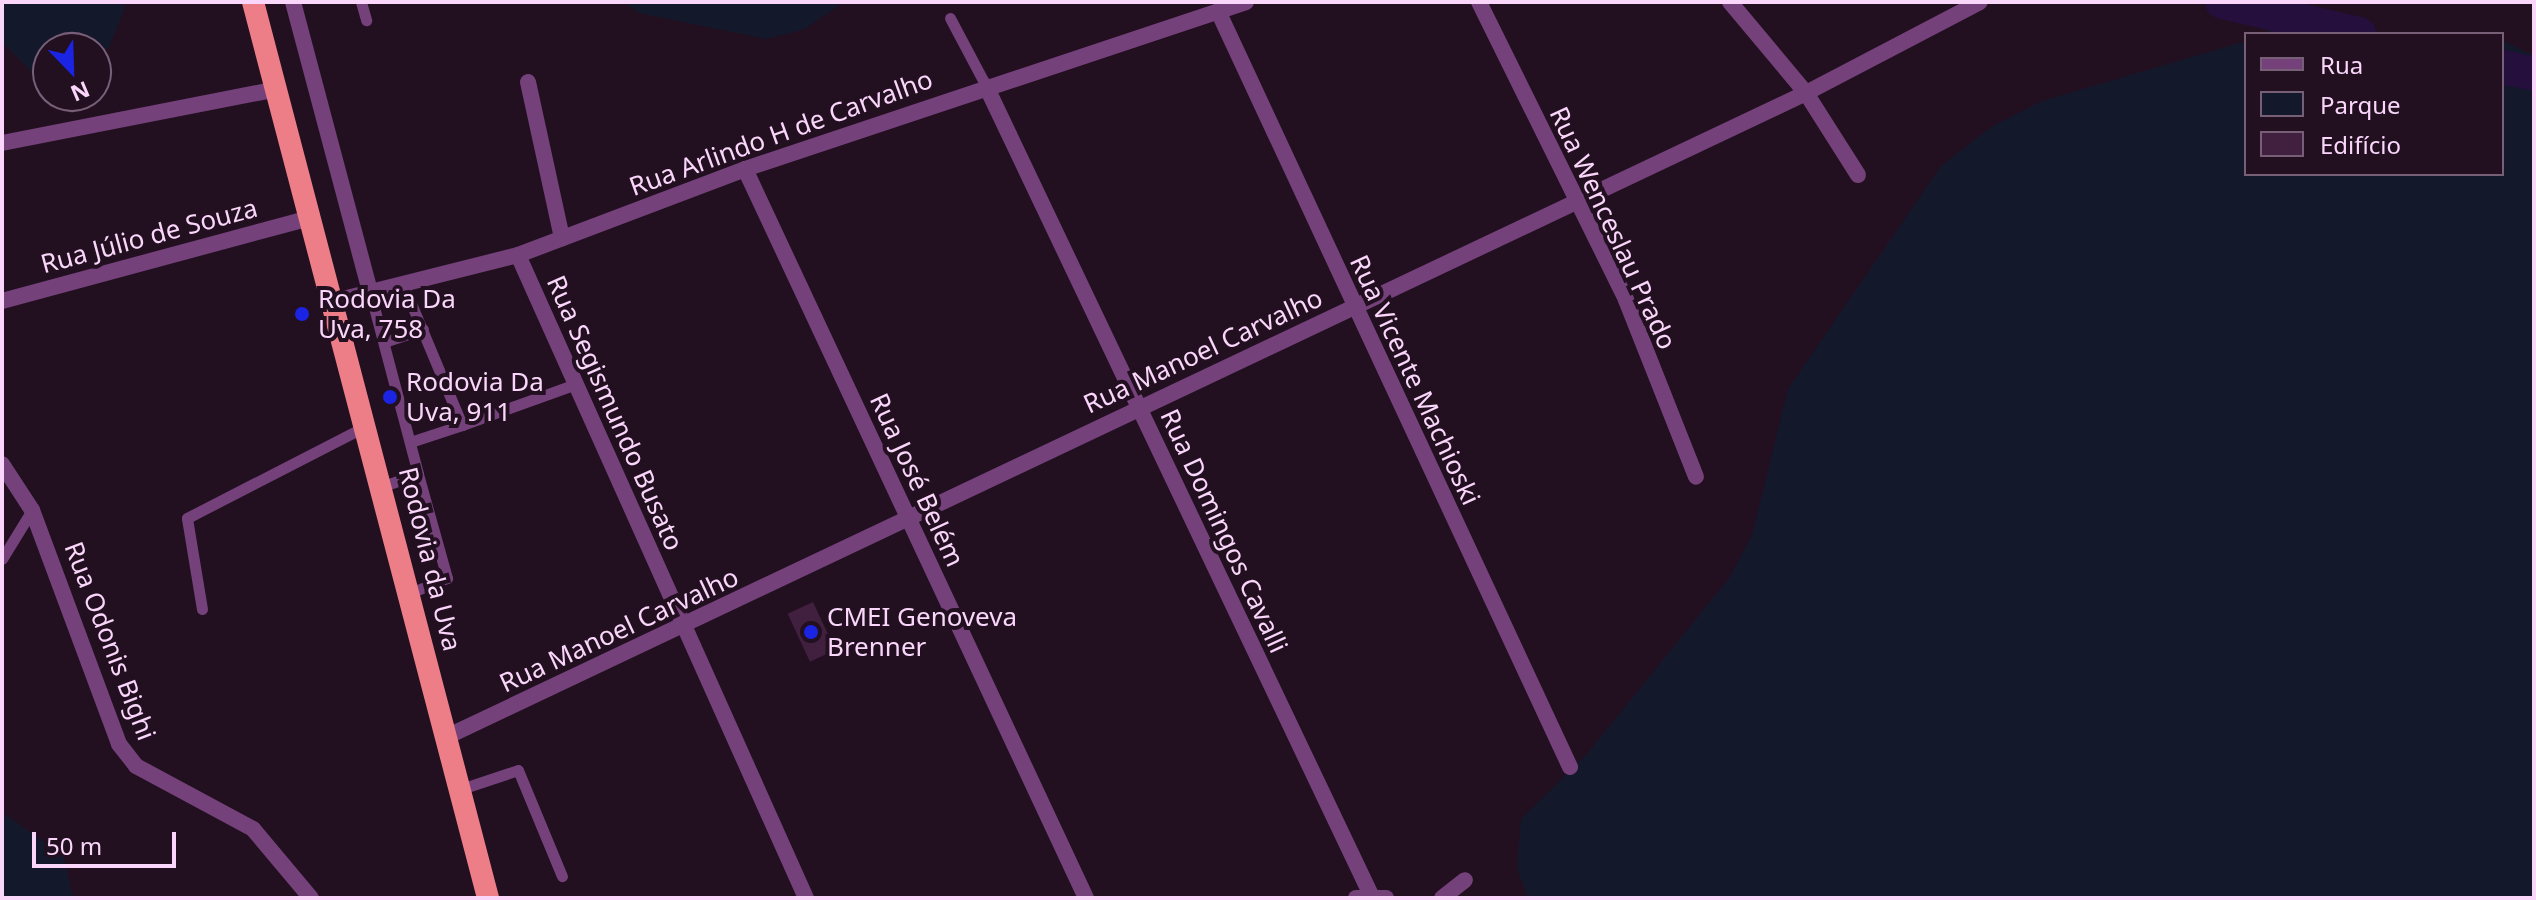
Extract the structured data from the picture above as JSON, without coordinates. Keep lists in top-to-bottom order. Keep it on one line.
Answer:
{"streets":{"highway":["Rodovia da Uva"],"street":["Rua Arlindo H de Carvalho","Rua Wenceslau Prado","Rua Júlio de Souza","Rua Manoel Carvalho","Rua Vicente Machioski","Rua Segismundo Busato","Rua José Belém","Rua Domingos Cavalli","Rua Odonis Bighi"]},"crossings":[["Rua Arlindo H de Carvalho","Rua Vicente Machioski"],["Rua Arlindo H de Carvalho","Rua Segismundo Busato"],["Rua Arlindo H de Carvalho","Rua José Belém"],["Rua Arlindo H de Carvalho","Rua Domingos Cavalli"],["Rua Arlindo H de Carvalho","Rodovia da Uva"],["Rua Wenceslau Prado","Rua Manoel Carvalho"],["Rua Júlio de Souza","Rodovia da Uva"],["Rua Manoel Carvalho","Rua Vicente Machioski"],["Rua Manoel Carvalho","Rua Segismundo Busato"],["Rua Manoel Carvalho","Rua José Belém"],["Rua Manoel Carvalho","Rua Domingos Cavalli"],["Rua Manoel Carvalho","Rodovia da Uva"]],"places":["Rodovia Da Uva, 758","Rodovia Da Uva, 911","CMEI Genoveva Brenner"],"legend":["Rua","Parque","Edifício"],"scale_bar":"50 m","north":"bottom right"}
